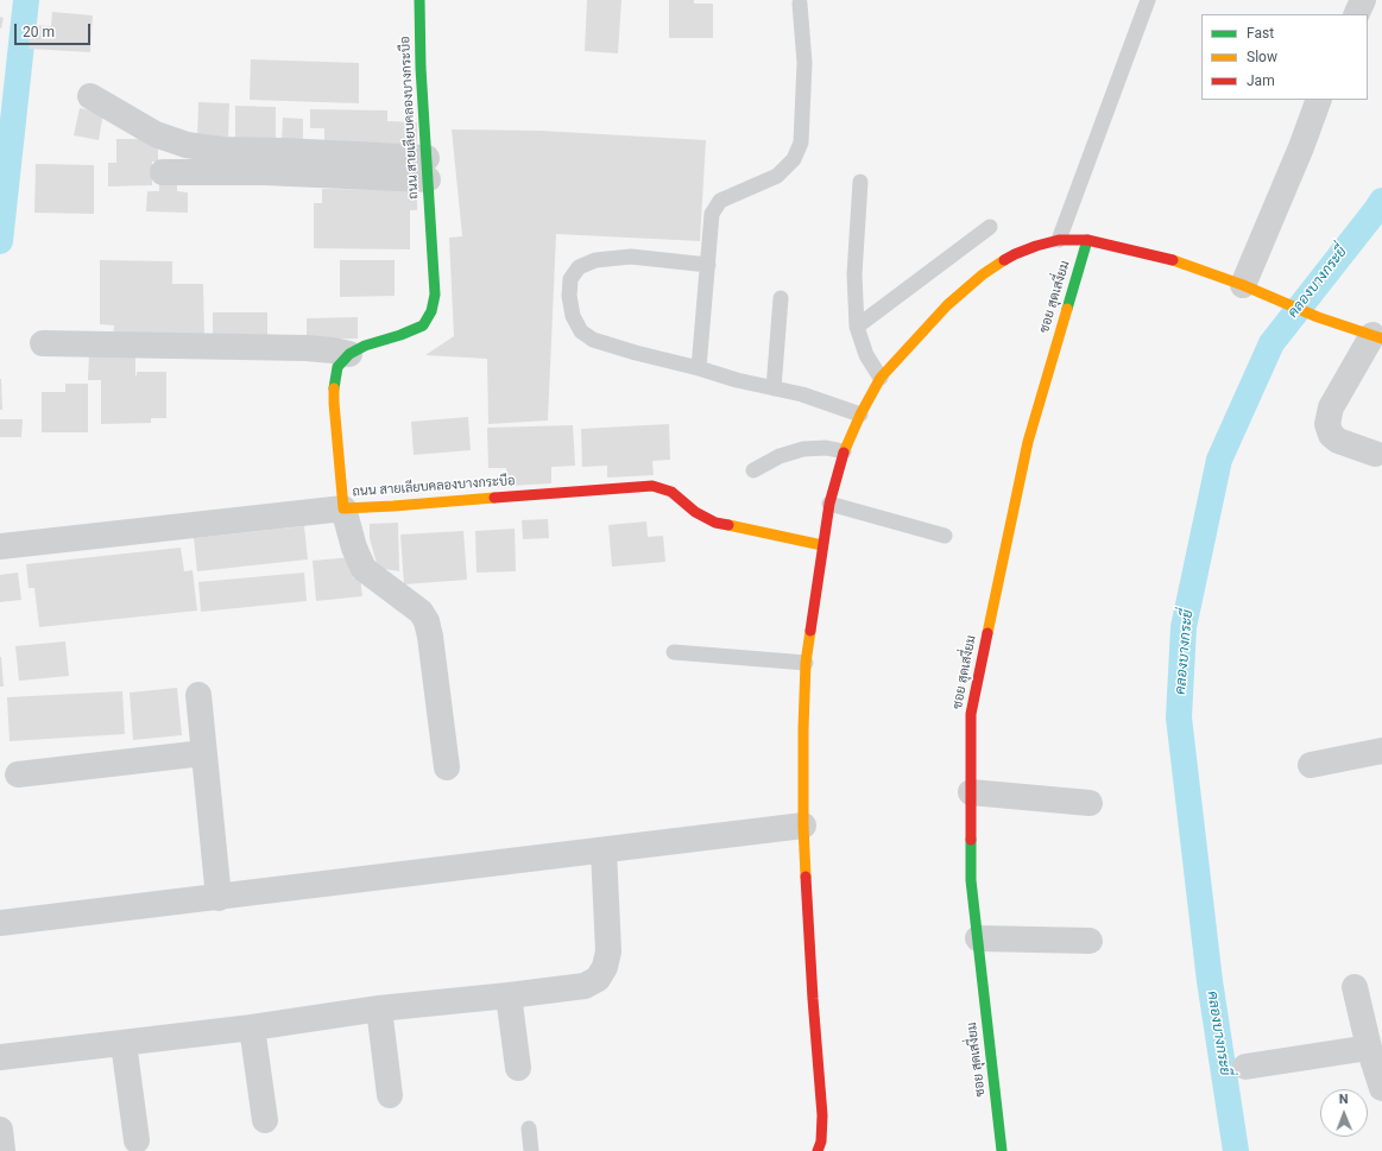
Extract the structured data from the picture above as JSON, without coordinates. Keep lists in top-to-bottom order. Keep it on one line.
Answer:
{"streets":{"street":["ถนน สายเลียบคลองบางกระบือ","ซอย สุดเสงี่ยม"]},"water":["คลองบางกระยี่"],"legend":["Fast","Slow","Jam"],"scale_bar":"20 m","north":"top"}
